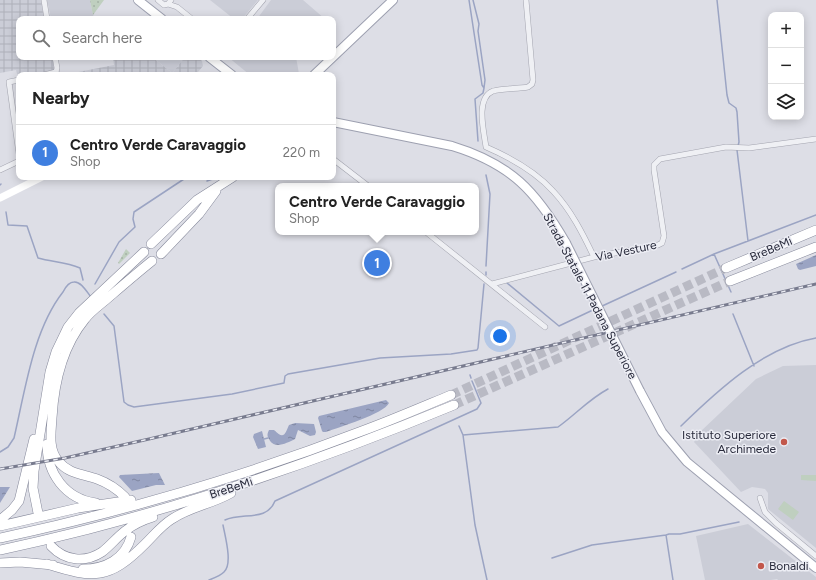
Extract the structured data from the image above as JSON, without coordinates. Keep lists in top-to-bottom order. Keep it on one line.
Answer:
{"streets":{"highway":["BreBeMi"],"main road":["Strada Statale 11 Padana Superiore"],"street":["Via Vesture"]},"places":["Istituto Superiore Archimede","Bonaldi"],"page":{"map_buttons":["+","−"],"search":"Search here","heading":"Nearby","list":[{"mark":"1","name":"Centro Verde Caravaggio","note":"Shop","value":"220 m"}],"popup":["Centro Verde Caravaggio","Shop"],"pins":"1"}}
